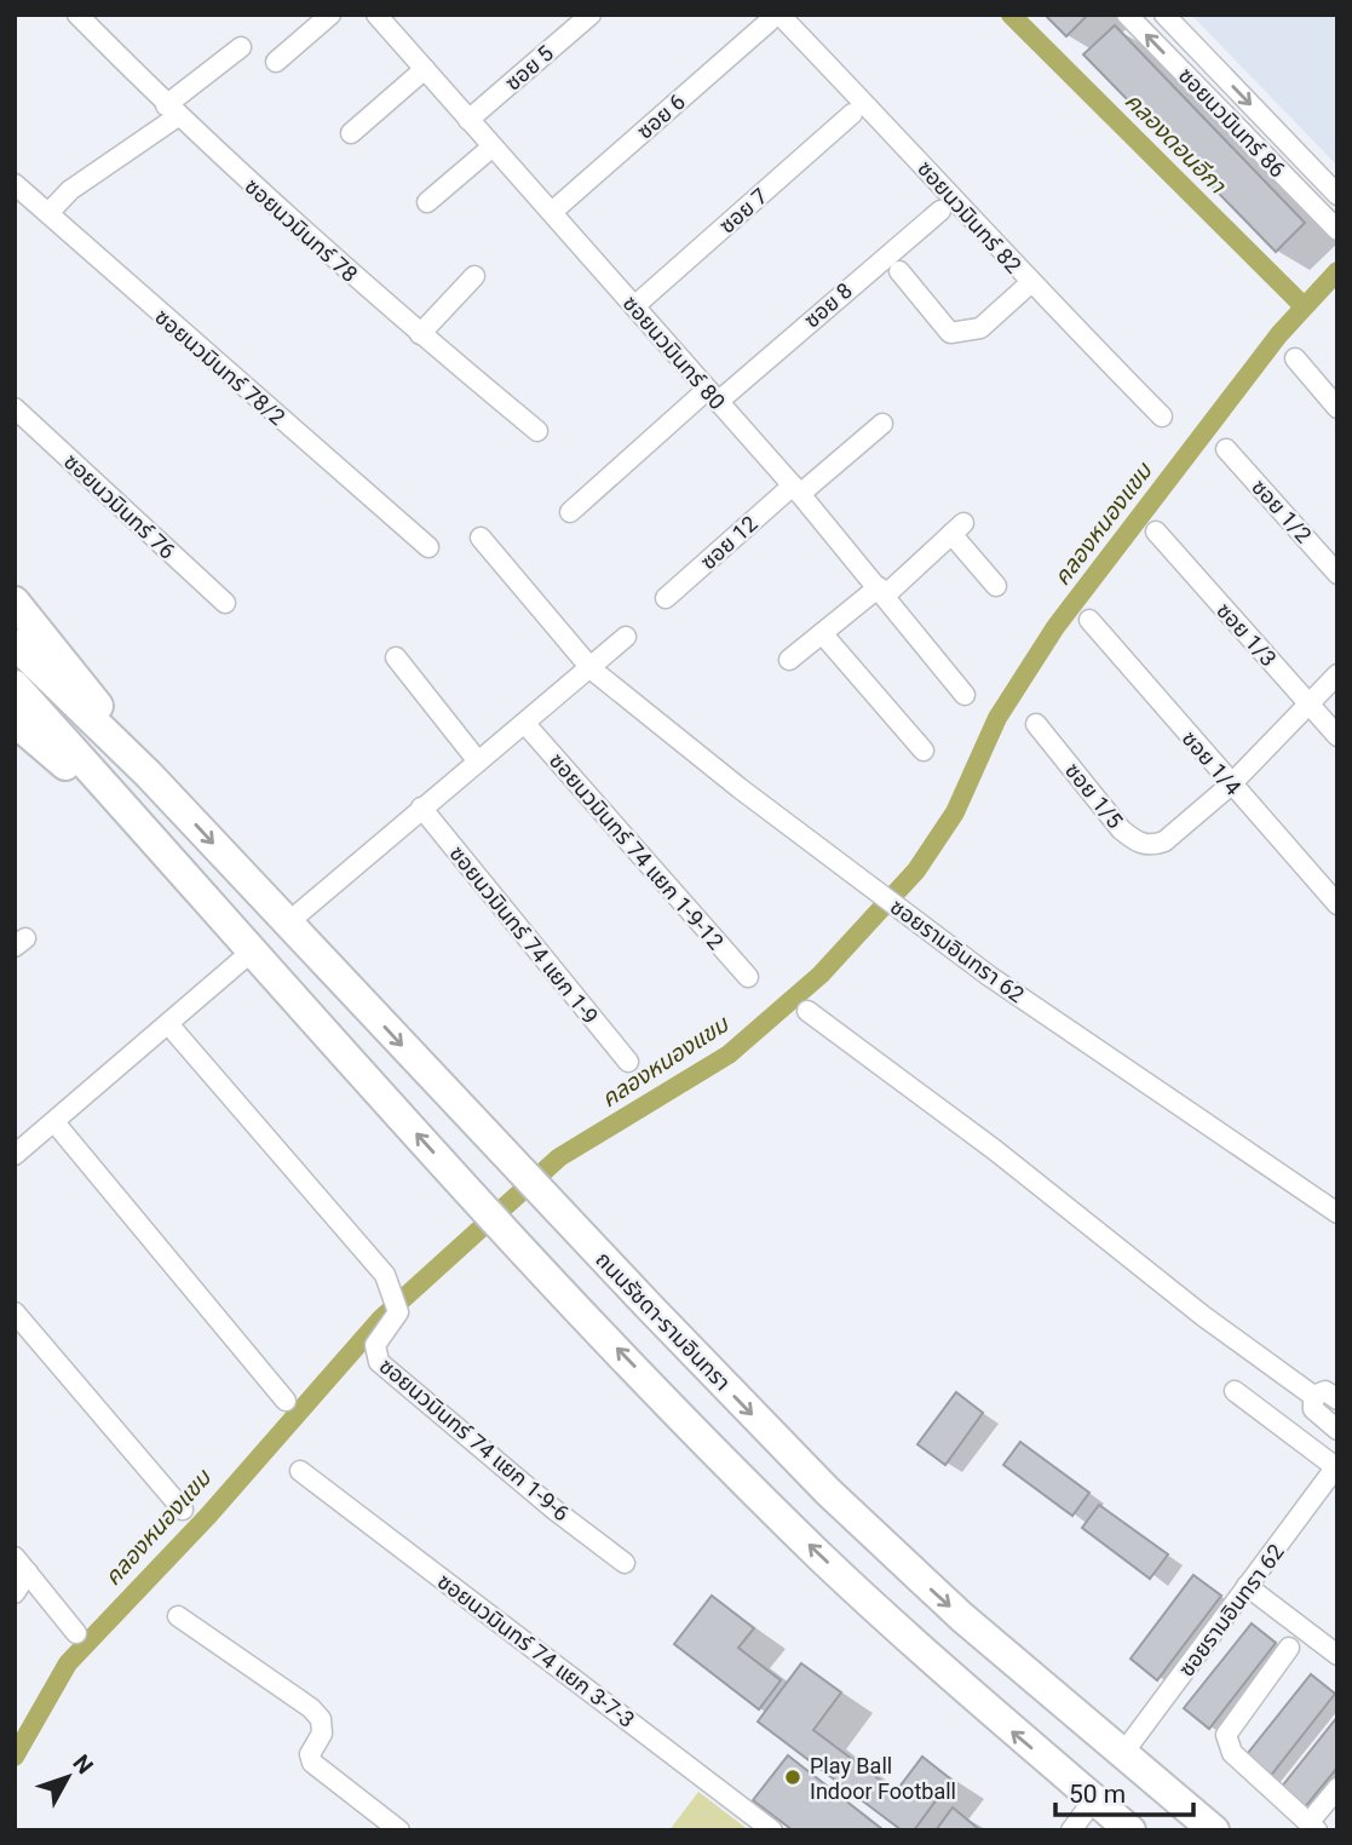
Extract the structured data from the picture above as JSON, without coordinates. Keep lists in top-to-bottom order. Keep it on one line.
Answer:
{"streets":{"main road":["ถนนรัชดา-รามอินทรา"],"street":["ซอย 5","ซอย 6","ซอยนวมินทร์ 86","ซอย 7","ซอยนวมินทร์ 82","ซอยนวมินทร์ 78","ซอย 8","ซอยนวมินทร์ 80","ซอยนวมินทร์ 78/2","ซอยนวมินทร์ 76","ซอย 1/2","ซอย 12","ซอย 1/3","ซอย 1/4","ซอย 1/5","ซอยนวมินทร์ 74 แยก 1-9-12","ซอยนวมินทร์ 74 แยก 1-9","ซอยรามอินทรา 62","ซอยนวมินทร์ 74 แยก 1-9-6","ซอยนวมินทร์ 74 แยก 3-7-3"]},"crossings":[["ซอย 5","ซอยนวมินทร์ 80"],["ซอย 6","ซอยนวมินทร์ 82"],["ซอย 6","ซอยนวมินทร์ 80"],["ซอย 7","ซอยนวมินทร์ 80"],["ซอย 8","ซอยนวมินทร์ 80"],["ซอยนวมินทร์ 80","ซอย 12"],["ซอย 1/4","ซอย 1/5"],["ซอยรามอินทรา 62","ถนนรัชดา-รามอินทรา"]],"water":["คลองดอนอีกา","คลองหนองแขม"],"places":["Play Ball Indoor Football"],"scale_bar":"50 m","north":"top right"}
